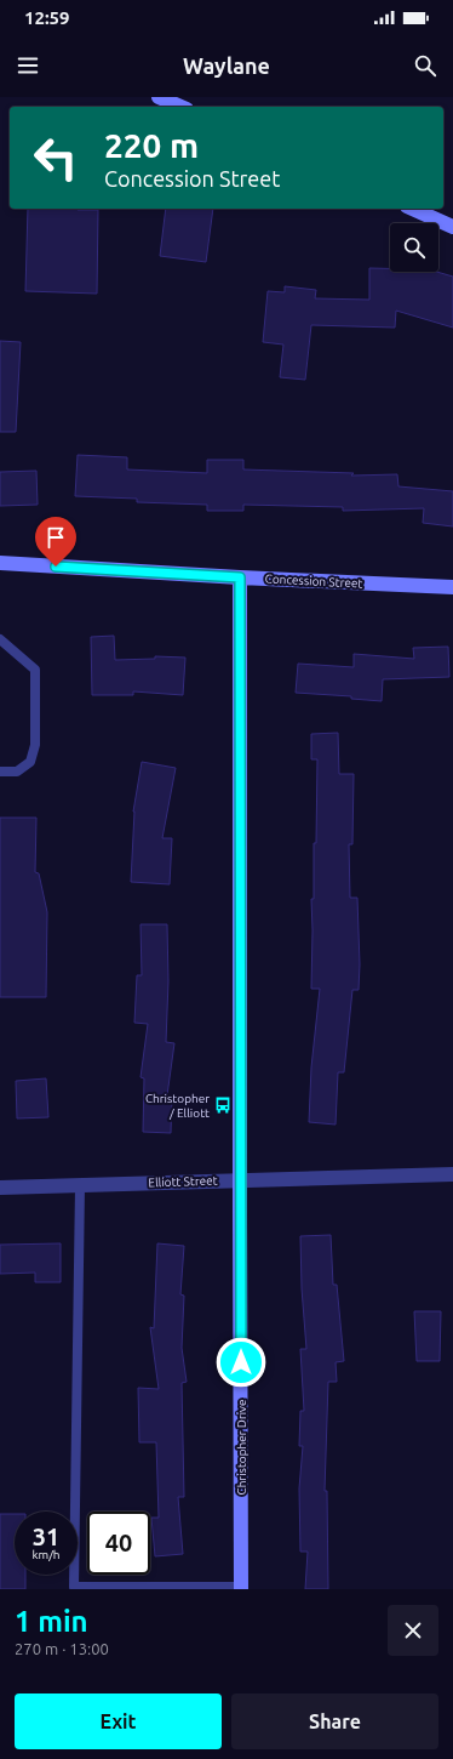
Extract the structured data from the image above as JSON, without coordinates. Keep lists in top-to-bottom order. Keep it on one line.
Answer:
{"streets":{"street":["Concession Street","Elliott Street","Christopher Drive"]},"crossings":[["Concession Street","Christopher Drive"],["Elliott Street","Christopher Drive"]],"places":{"bus stop":["Christopher / Elliott"]},"page":{"status":"12:59","header":"Waylane","turn":["220 m","Concession Street"],"speed":"31 km/h","limit":"40","heading":["1 min","270 m · 13:00"],"buttons":["Exit","Share"]}}
